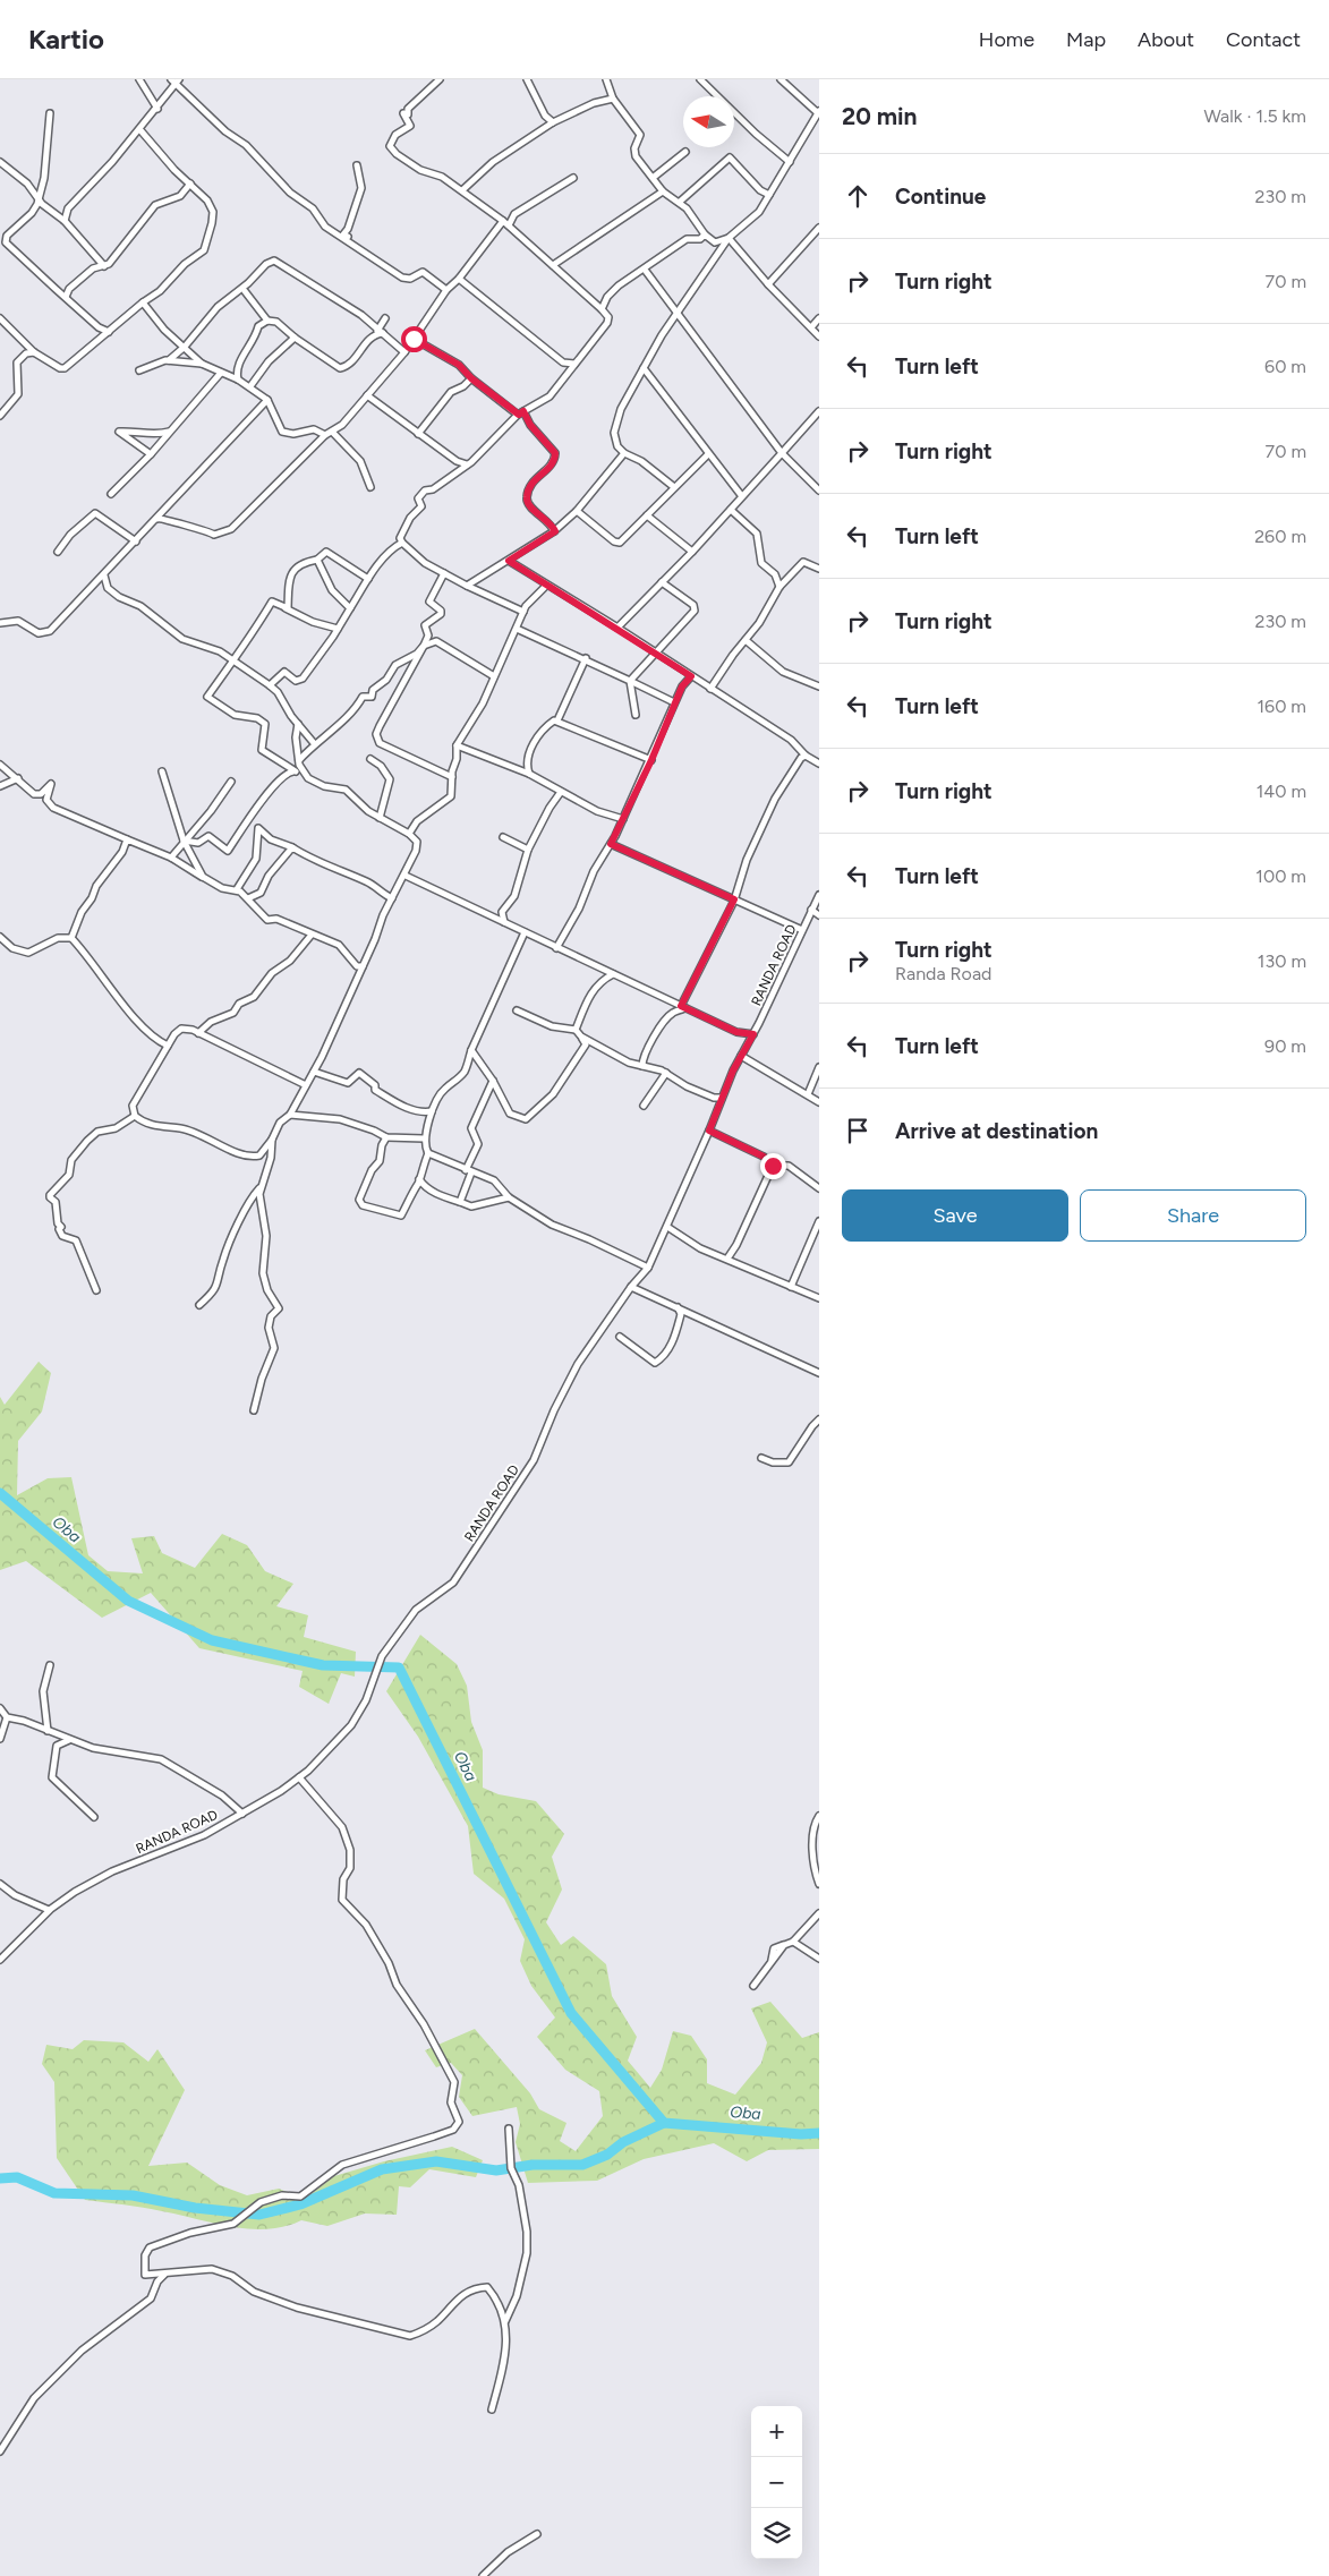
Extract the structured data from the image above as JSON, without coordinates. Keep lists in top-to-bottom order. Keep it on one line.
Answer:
{"streets":{"street":["RANDA ROAD"]},"water":["Oba"],"north":"left","page":{"header":"Kartio","nav":["Home","Map","About","Contact"],"heading":["20 min","Walk · 1.5 km"],"list":[["Continue","230 m"],["Turn right","70 m"],["Turn left","60 m"],["Turn right","70 m"],["Turn left","260 m"],["Turn right","230 m"],["Turn left","160 m"],["Turn right","140 m"],["Turn left","100 m"],["Turn right","Randa Road","130 m"],["Turn left","90 m"],"Arrive at destination"],"buttons":["Save","Share"],"map_buttons":["+","−"]}}
